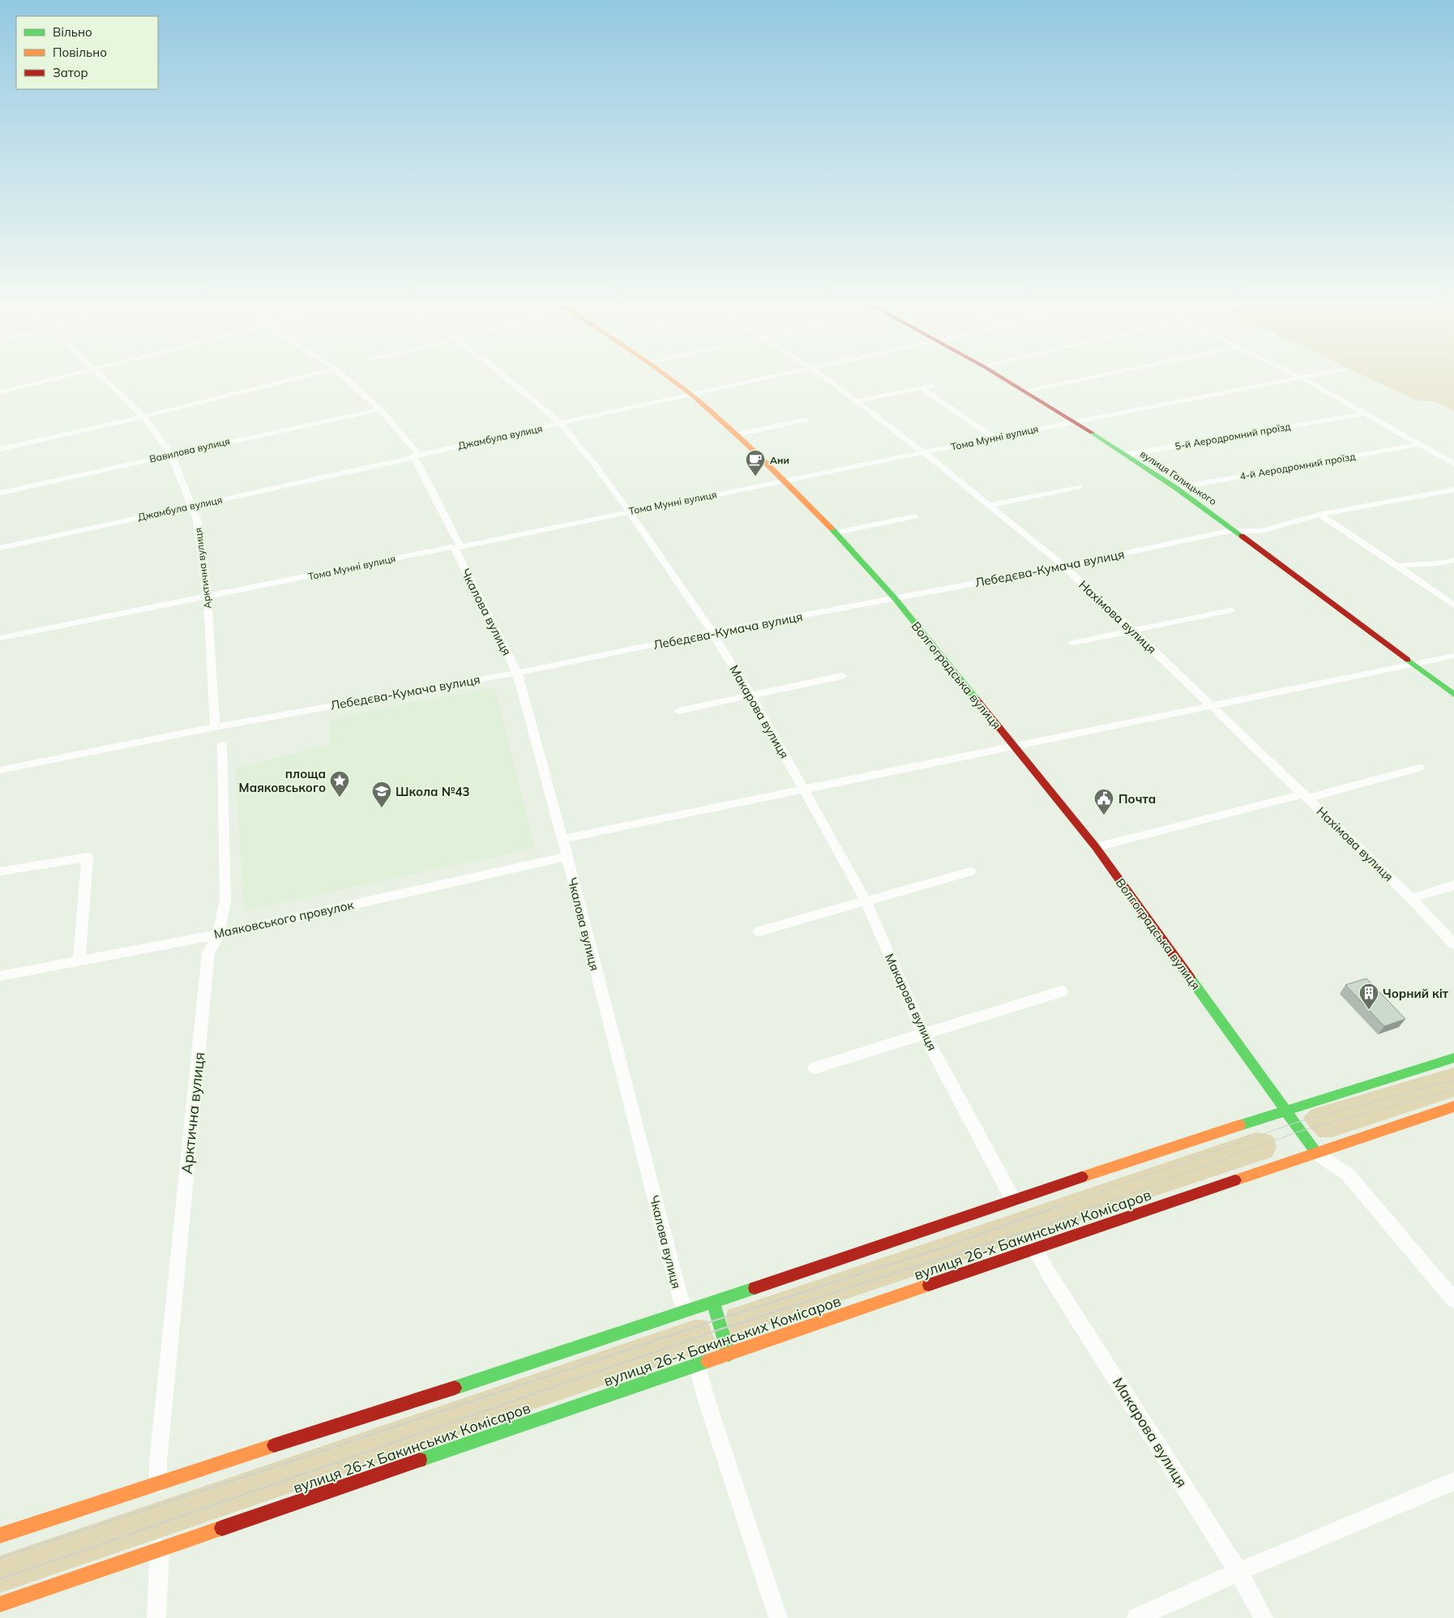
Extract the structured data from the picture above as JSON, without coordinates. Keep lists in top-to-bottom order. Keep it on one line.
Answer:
{"streets":{"street":["5-й Аеродромний проїзд","Джамбула вулиця","Тома Мунні вулиця","Вавилова вулиця","4-й Аеродромний проїзд","вулиця Галицького","Арктична вулиця","Лебедєва-Кумача вулиця","Чкалова вулиця","Нахімова вулиця","Волгоградська вулиця","Макарова вулиця","Маяковського провулок","вулиця 26-х Бакинських Комісаров"]},"crossings":[["5-й Аеродромний проїзд","вулиця Галицького"],["Джамбула вулиця","Арктична вулиця"],["Джамбула вулиця","Чкалова вулиця"],["Джамбула вулиця","Волгоградська вулиця"],["Джамбула вулиця","Макарова вулиця"],["Тома Мунні вулиця","вулиця Галицького"],["Тома Мунні вулиця","Арктична вулиця"],["Тома Мунні вулиця","Чкалова вулиця"],["Тома Мунні вулиця","Нахімова вулиця"],["Тома Мунні вулиця","Волгоградська вулиця"],["Тома Мунні вулиця","Макарова вулиця"],["Вавилова вулиця","Арктична вулиця"],["Вавилова вулиця","Чкалова вулиця"],["4-й Аеродромний проїзд","вулиця Галицького"],["вулиця Галицького","Лебедєва-Кумача вулиця"],["Арктична вулиця","Лебедєва-Кумача вулиця"],["Арктична вулиця","Маяковського провулок"],["Лебедєва-Кумача вулиця","Чкалова вулиця"],["Лебедєва-Кумача вулиця","Нахімова вулиця"],["Лебедєва-Кумача вулиця","Волгоградська вулиця"],["Лебедєва-Кумача вулиця","Макарова вулиця"],["Чкалова вулиця","Маяковського провулок"],["Волгоградська вулиця","вулиця 26-х Бакинських Комісаров"],["Макарова вулиця","вулиця 26-х Бакинських Комісаров"]],"places":{"cafe":["Ани"],"place":["площа Маяковського"],"school or university":["Школа №43"],"public building":["Почта"],"building":["Чорний кіт"]},"legend":["Вільно","Повільно","Затор"]}
